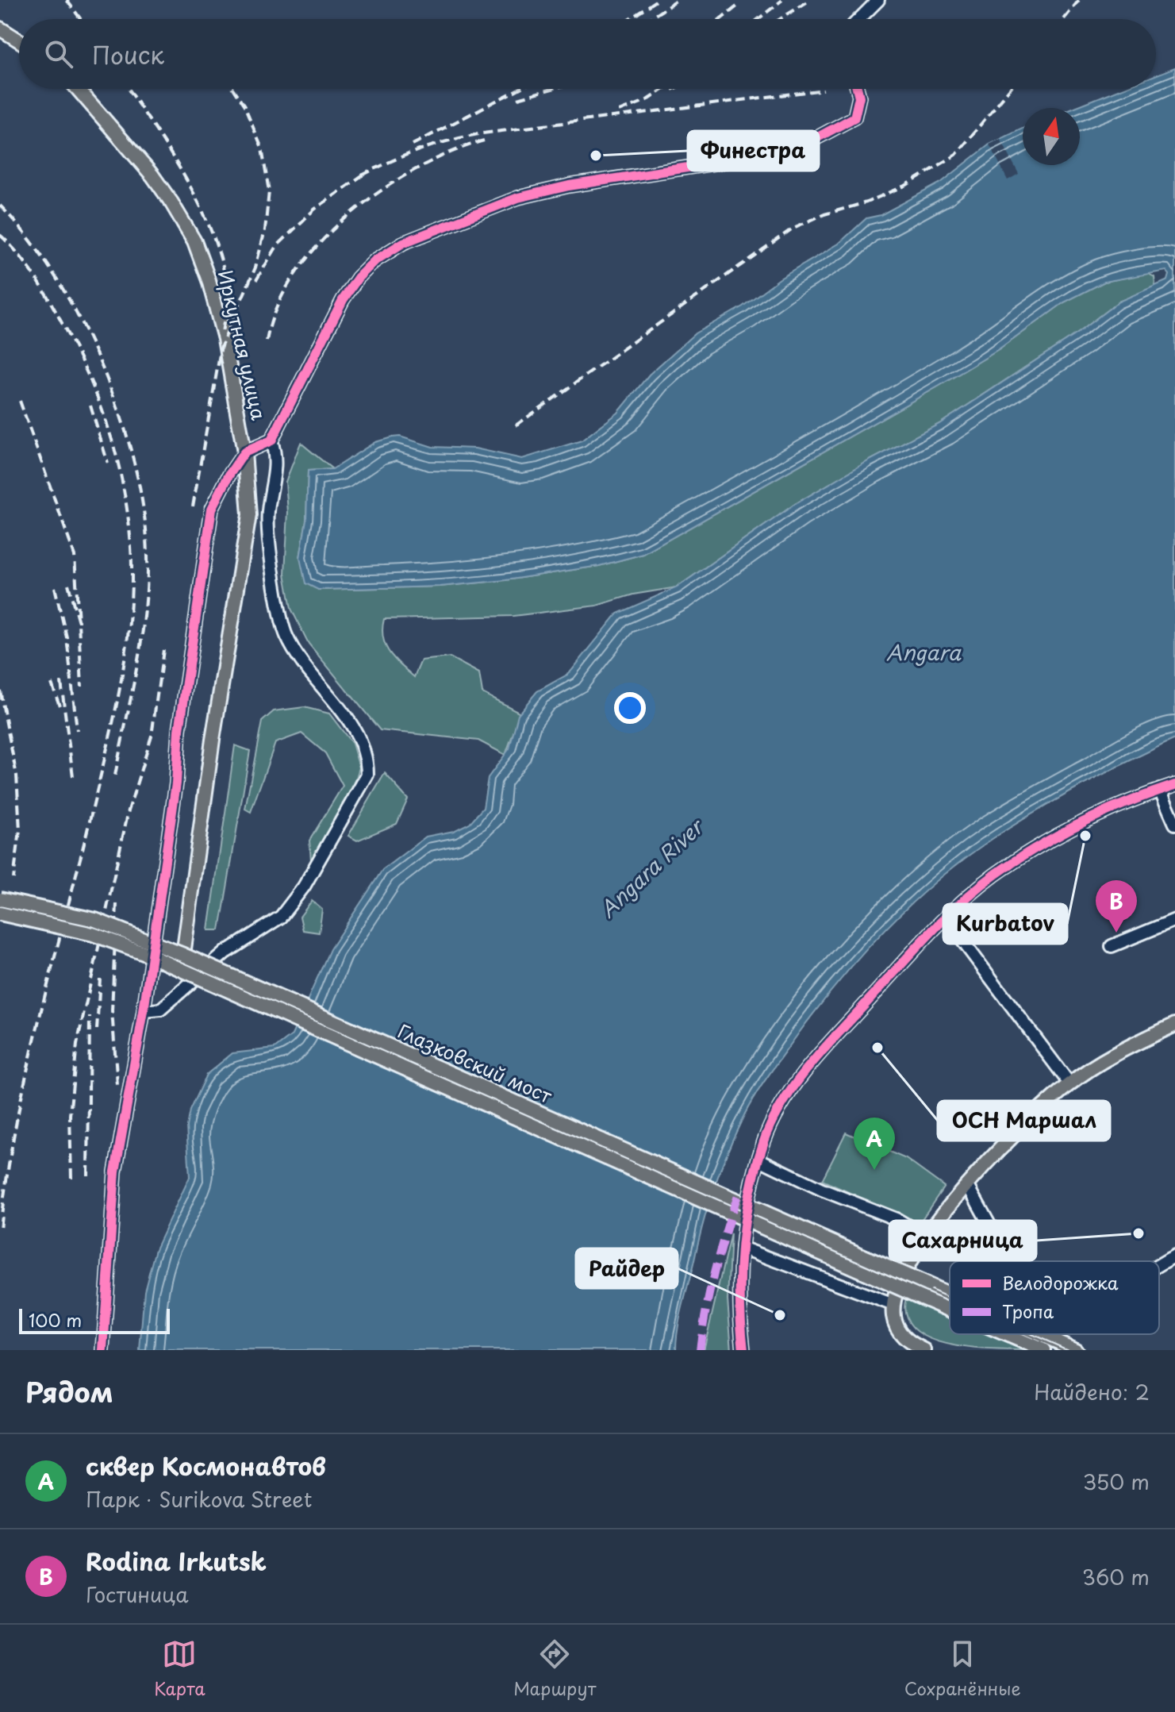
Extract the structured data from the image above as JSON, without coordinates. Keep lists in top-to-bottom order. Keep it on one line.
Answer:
{"streets":{"main road":["Иркутная улица","Глазковский мост"]},"crossings":[["Иркутная улица","Глазковский мост"]],"water":["Angara","Angara River"],"places":["Финестра","Kurbatov","ОСН Маршал","Сахарница","Райдер"],"legend":["Велодорожка","Тропа"],"scale_bar":"100 m","north":"top","page":{"search":"Поиск","pins":["B","A"],"scale":"100 m","heading":["Рядом","Найдено: 2"],"list":[{"mark":"A","name":"сквер Космонавтов","note":"Парк · Surikova Street","value":"350 m"},{"mark":"B","name":"Rodina Irkutsk","note":"Гостиница","value":"360 m"}],"nav":["Карта","Маршрут","Сохранённые"]}}
